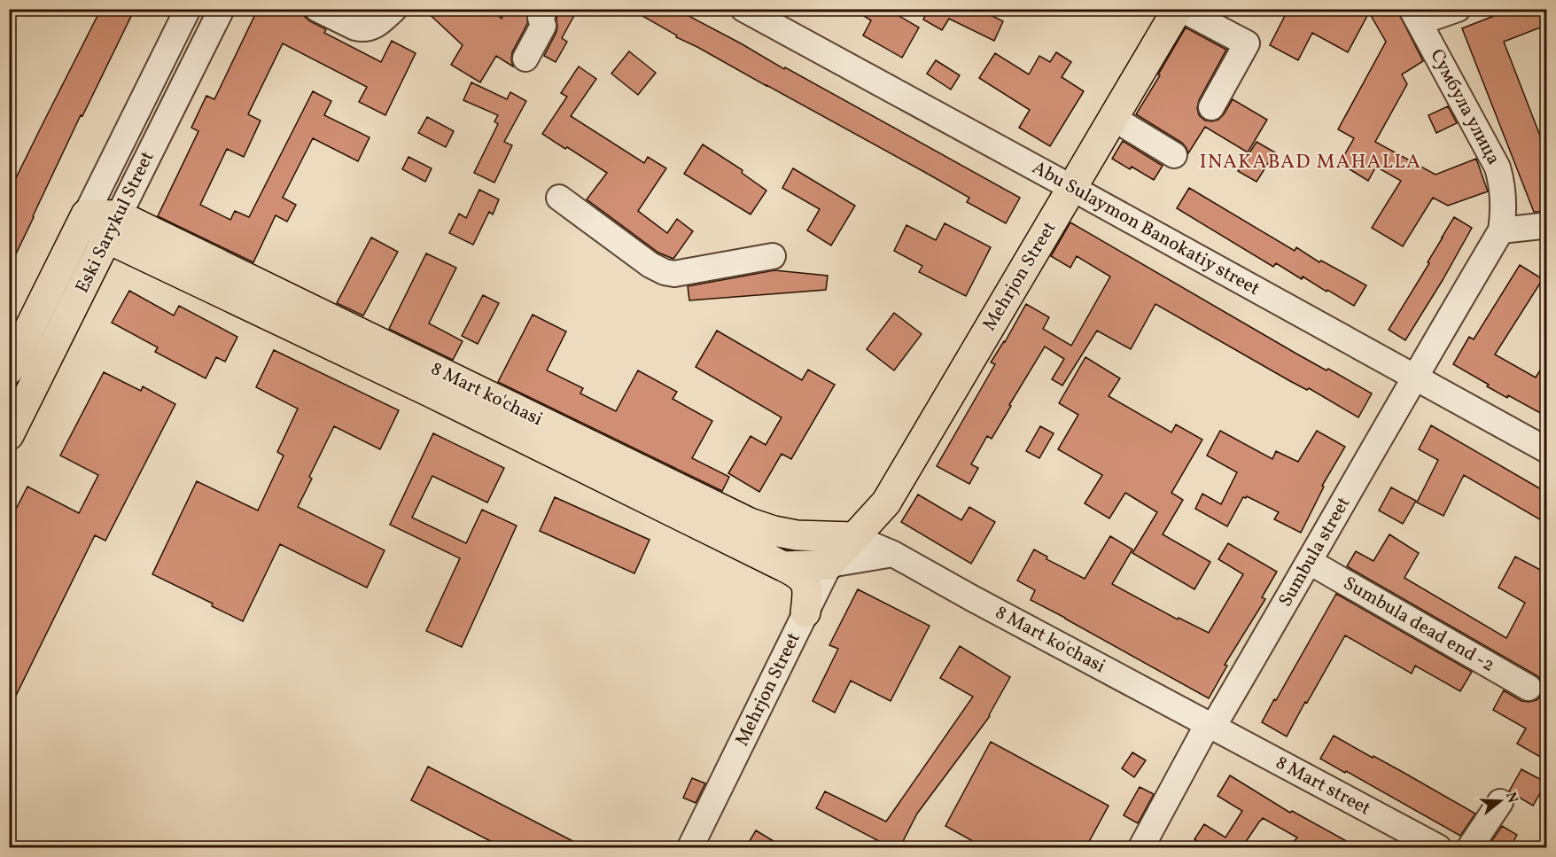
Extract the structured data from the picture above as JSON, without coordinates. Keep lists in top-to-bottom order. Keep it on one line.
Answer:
{"streets":{"main road":["Eski Sarykul Street","Mehrjon Street","8 Mart ko'chasi"],"street":["Сумбула улица","Abu Sulaymon Banokatiy street","Sumbula street","Sumbula dead end -2","8 Mart street"]},"crossings":[["Сумбула улица","Abu Sulaymon Banokatiy street"],["Сумбула улица","Sumbula street"],["Eski Sarykul Street","8 Mart ko'chasi"],["Abu Sulaymon Banokatiy street","Mehrjon Street"],["Abu Sulaymon Banokatiy street","Sumbula street"],["Mehrjon Street","8 Mart ko'chasi"],["8 Mart ko'chasi","Sumbula street"],["8 Mart ko'chasi","8 Mart street"],["Sumbula street","Sumbula dead end -2"],["Sumbula street","8 Mart street"]],"districts":["INAKABAD MAHALLA"],"north":"right"}
